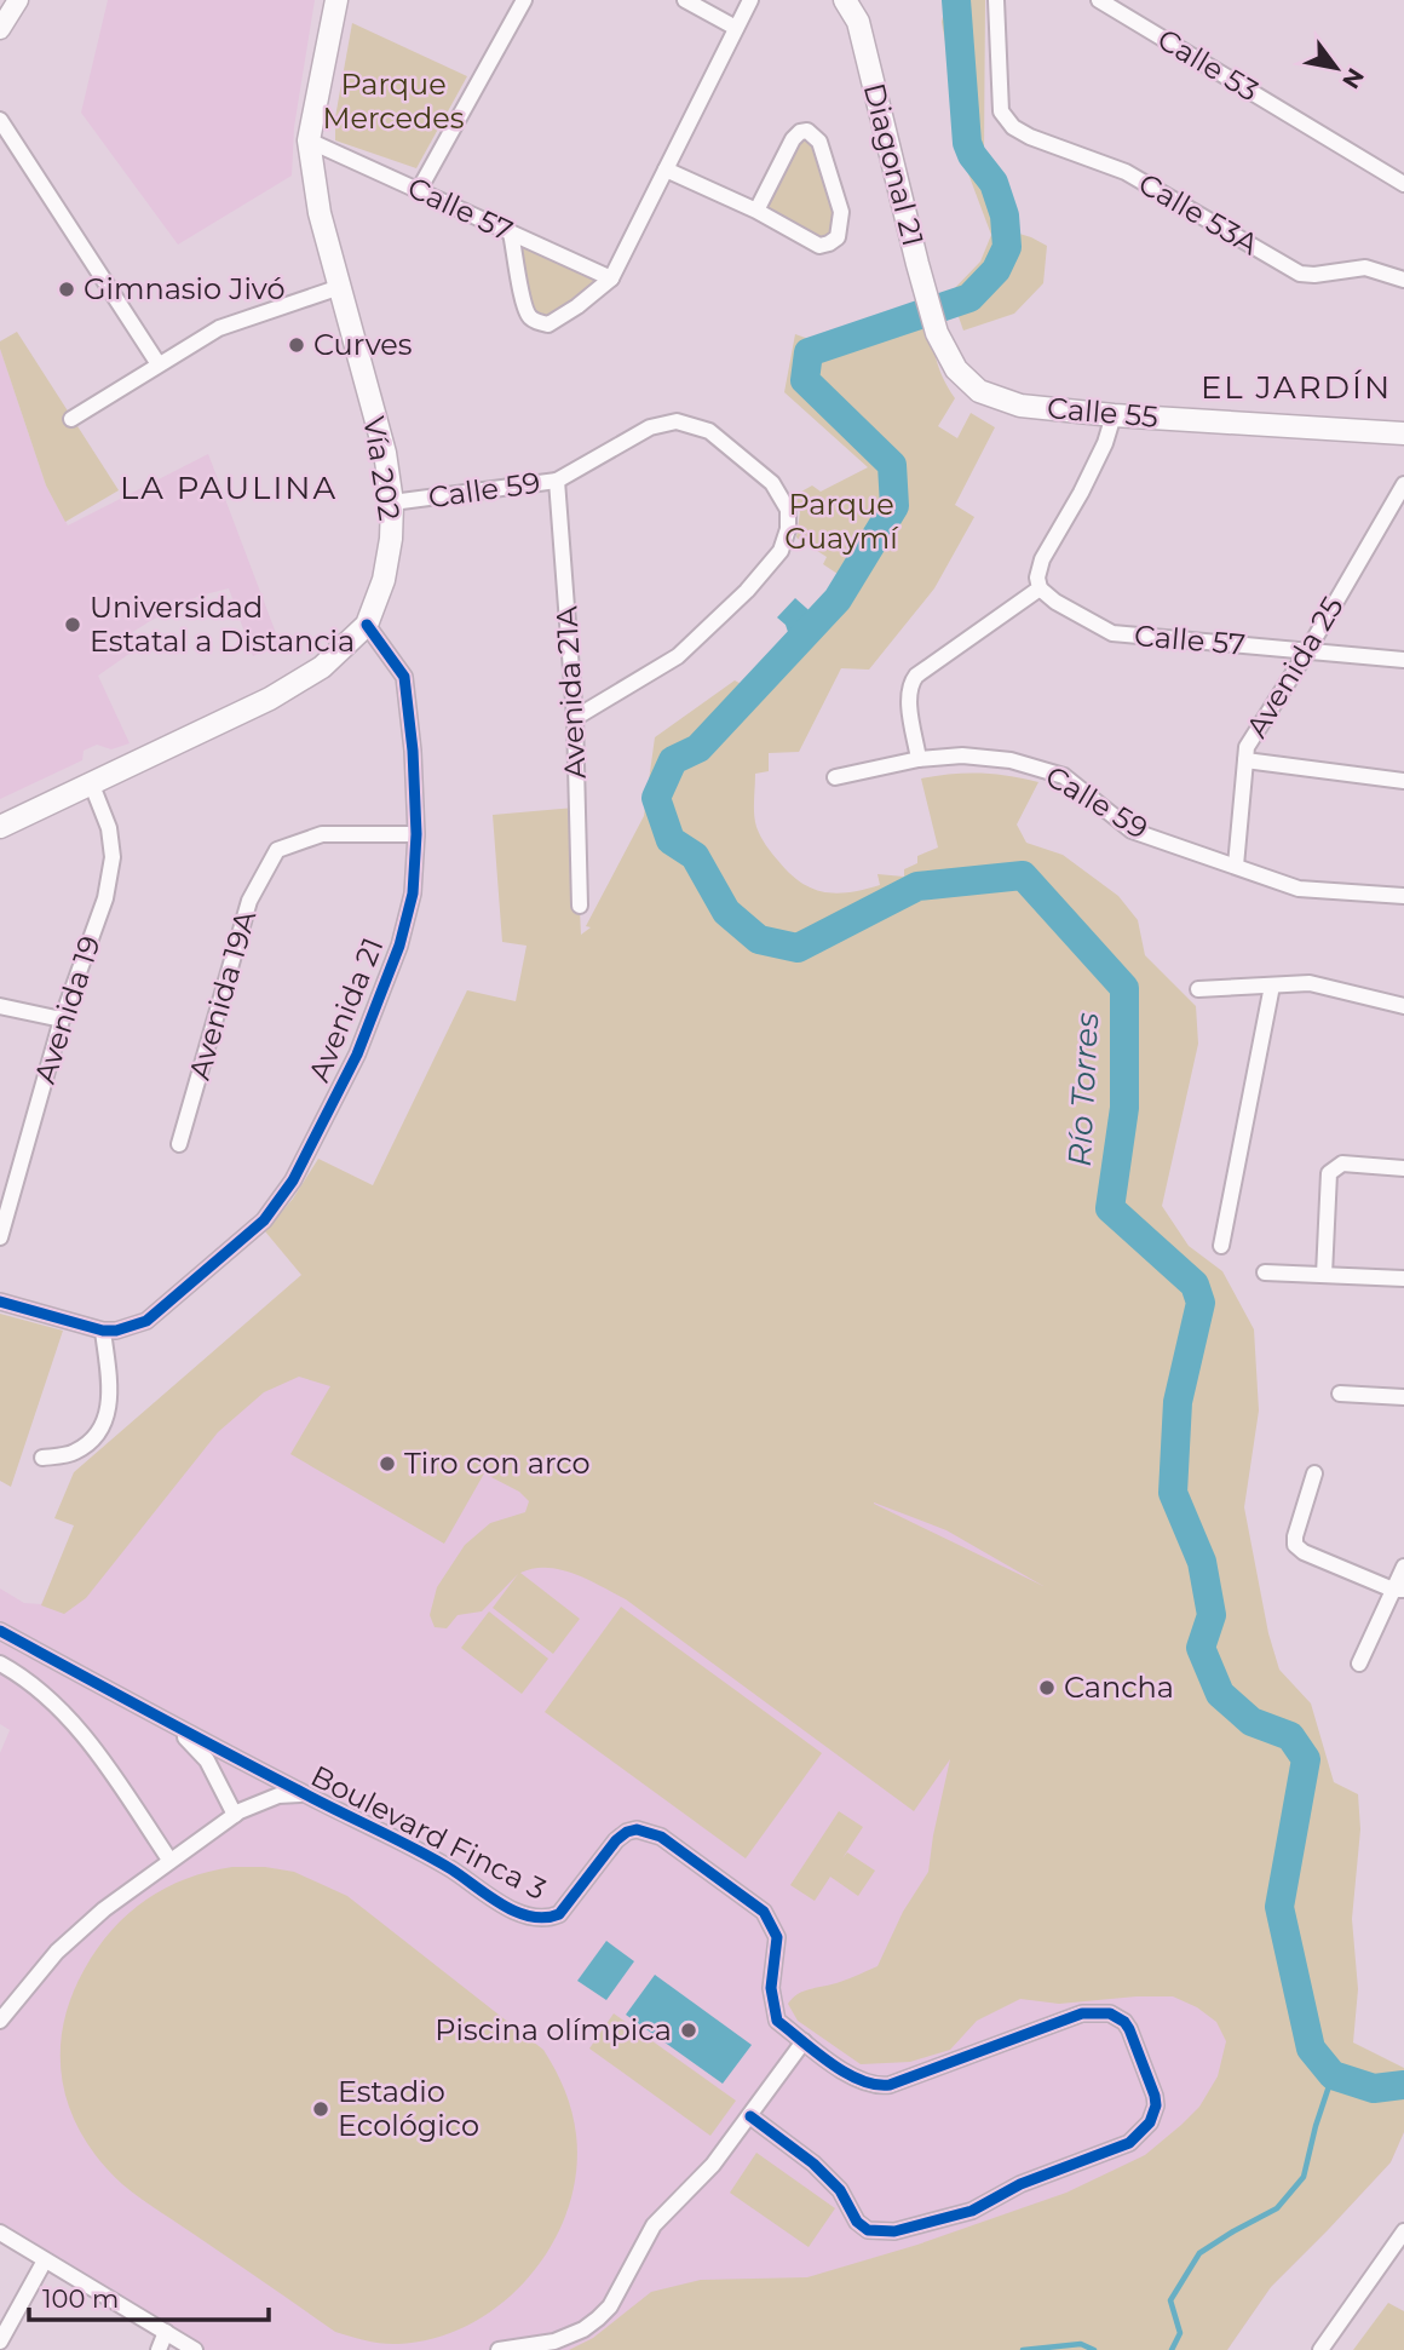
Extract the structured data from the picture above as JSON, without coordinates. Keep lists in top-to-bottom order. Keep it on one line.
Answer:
{"streets":{"main road":["Diagonal 21","Calle 55","Vía 202"],"street":["Calle 53","Calle 57","Calle 53A","Calle 59","Avenida 25","Avenida 21A","Avenida 19A","Avenida 19","Avenida 21","Boulevard Finca 3"]},"crossings":[["Diagonal 21","Calle 55"],["Calle 57","Vía 202"],["Calle 57","Avenida 25"],["Vía 202","Calle 59"],["Vía 202","Avenida 19"],["Vía 202","Avenida 21"],["Calle 59","Avenida 25"],["Calle 59","Avenida 21A"],["Avenida 19A","Avenida 21"]],"districts":["EL JARDÍN","LA PAULINA"],"water":["Río Torres"],"parks":["Parque Mercedes","Parque Guaymí"],"places":["Gimnasio Jivó","Curves","Universidad Estatal a Distancia","Tiro con arco","Cancha","Piscina olímpica","Estadio Ecológico"],"scale_bar":"100 m","north":"bottom right"}
